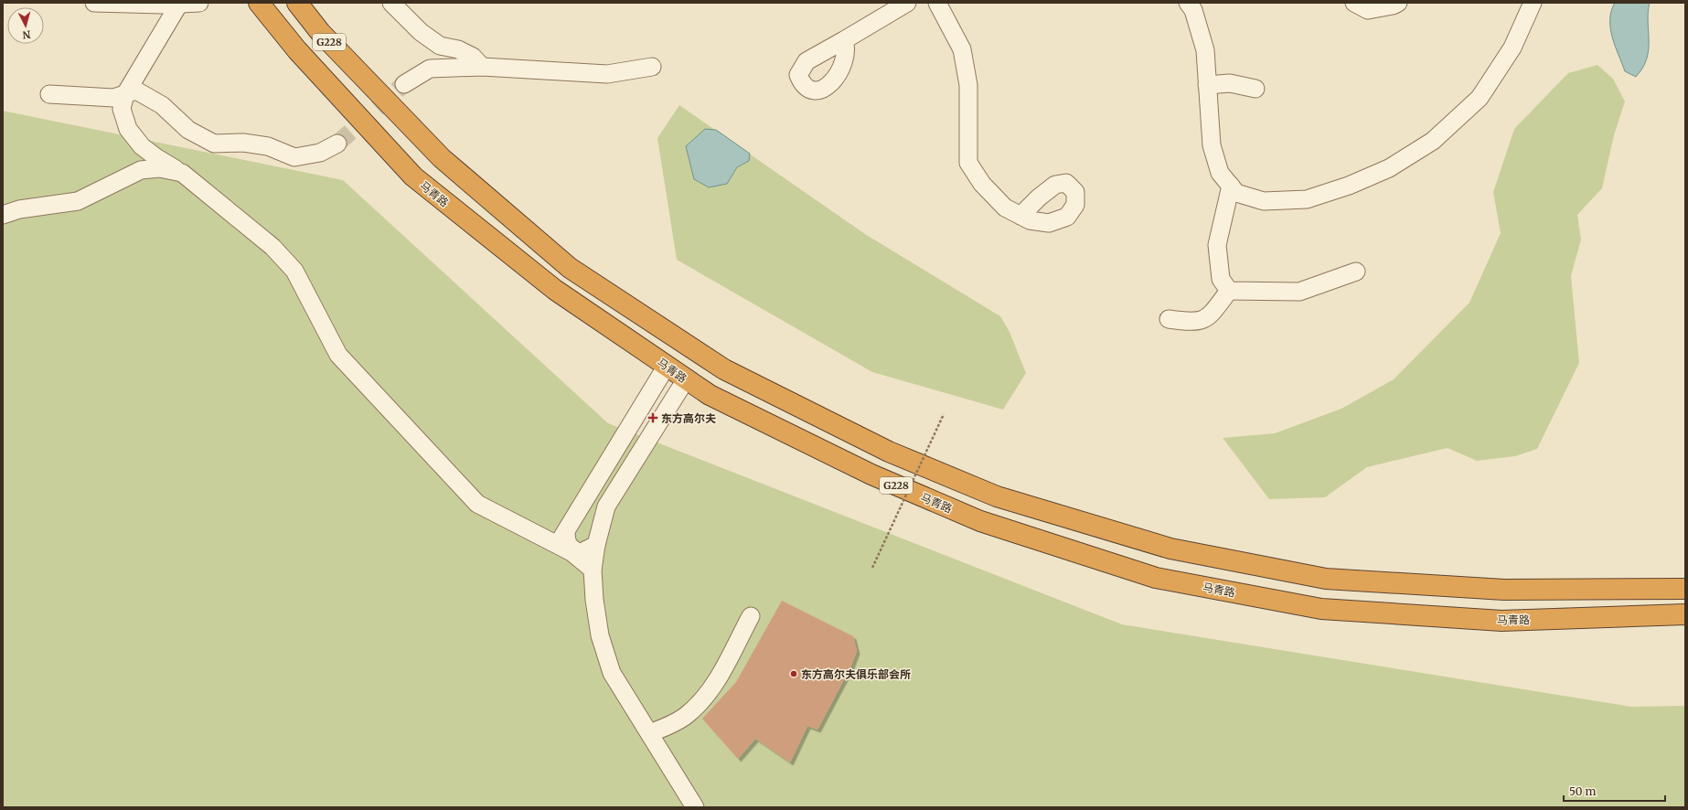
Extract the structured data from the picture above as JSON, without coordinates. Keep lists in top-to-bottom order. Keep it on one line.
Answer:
{"streets":{"highway":["G228","马青路"]},"places":{"health":["东方高尔夫"],"other":["东方高尔夫俱乐部会所"]},"scale_bar":"50 m","north":"bottom"}
